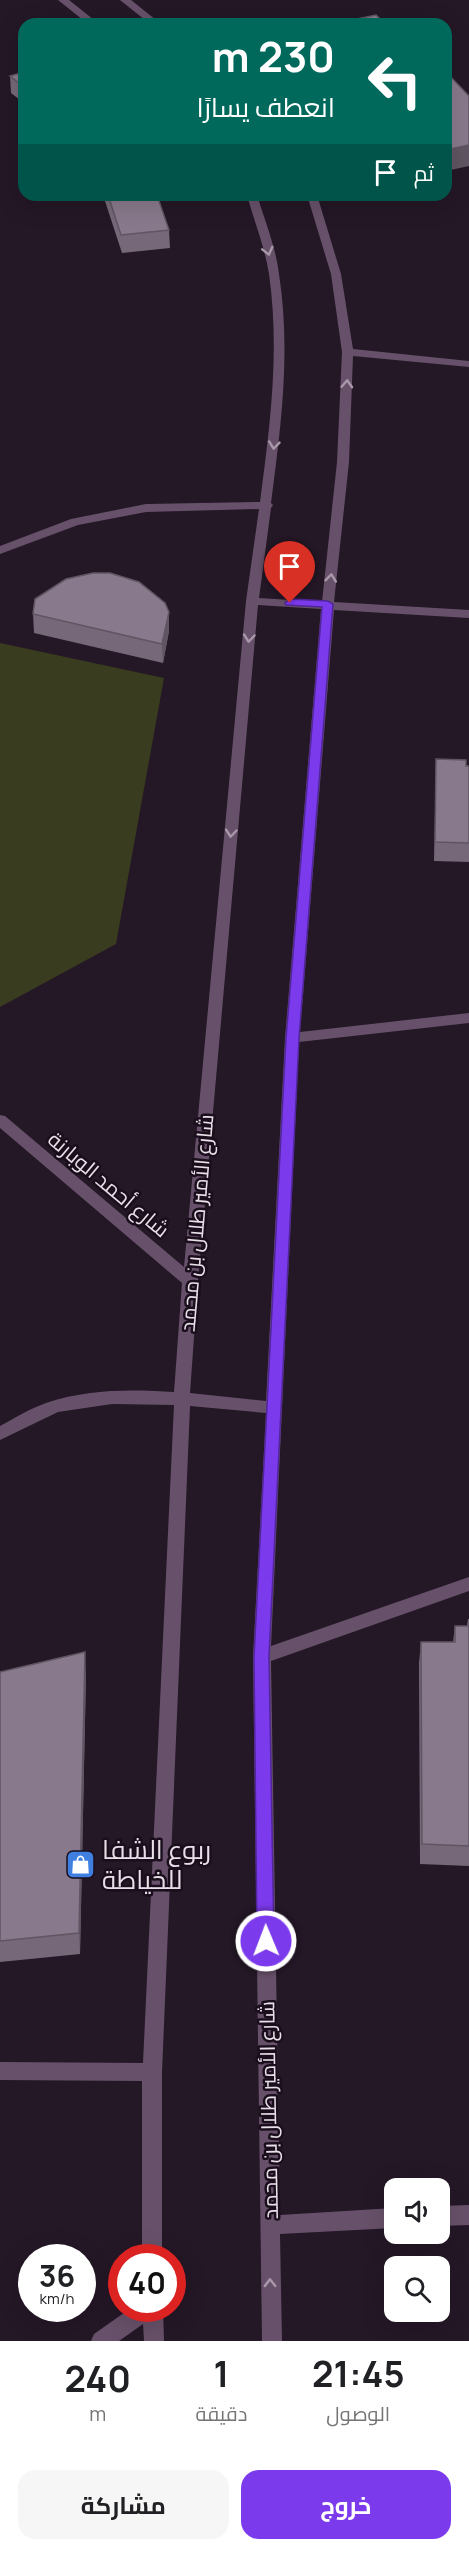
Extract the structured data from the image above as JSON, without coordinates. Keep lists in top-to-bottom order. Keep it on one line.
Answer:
{"streets":{"street":["شارع أحمد الوبارنة","شارع الأمير طلال بن محمد"]},"crossings":[["شارع أحمد الوبارنة","شارع الأمير طلال بن محمد"]],"places":{"shop":["ربوع الشفا للخياطة"]},"page":{"turn":["230 m","انعطف يسارًا"],"then":"ثم","speed":"36 km/h","limit":"40","eta":["21:45","الوصول","1","دقيقة","240","m"],"buttons":["خروج","مشاركة"]}}
